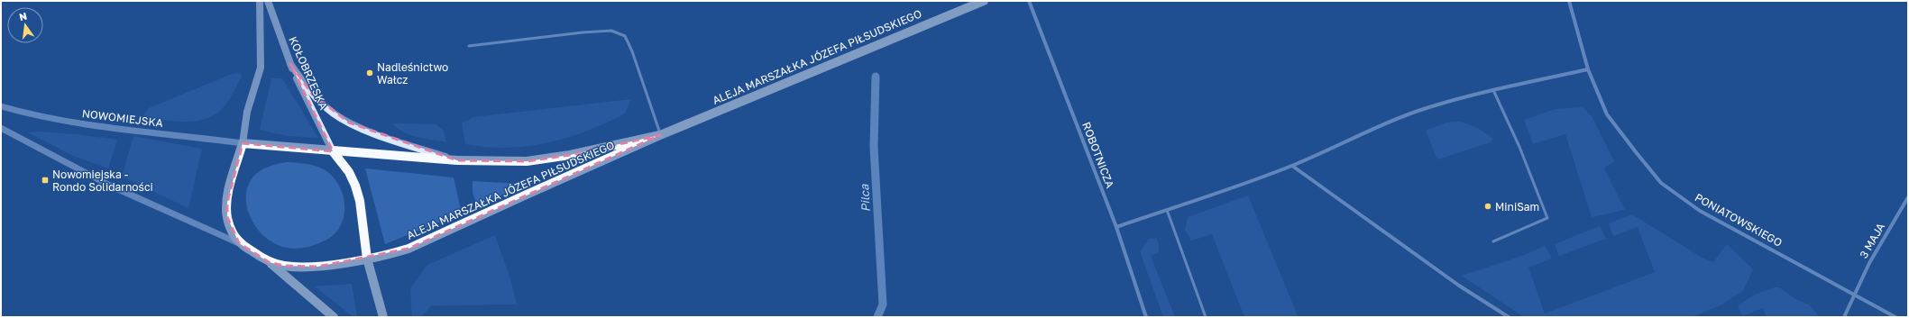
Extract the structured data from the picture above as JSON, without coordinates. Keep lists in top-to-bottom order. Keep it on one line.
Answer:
{"streets":{"main road":["ALEJA MARSZAŁKA JÓZEFA PIŁSUDSKIEGO","KOŁOBRZESKA"],"street":["NOWOMIEJSKA","ROBOTNICZA","PONIATOWSKIEGO","3 MAJA"]},"crossings":[["ALEJA MARSZAŁKA JÓZEFA PIŁSUDSKIEGO","KOŁOBRZESKA"],["ALEJA MARSZAŁKA JÓZEFA PIŁSUDSKIEGO","NOWOMIEJSKA"],["PONIATOWSKIEGO","3 MAJA"]],"water":["Pilca"],"places":{"other":["Nadleśnictwo Wałcz","MiniSam"],"transit":["Nowomiejska - Rondo Solidarności"]},"north":"top"}
